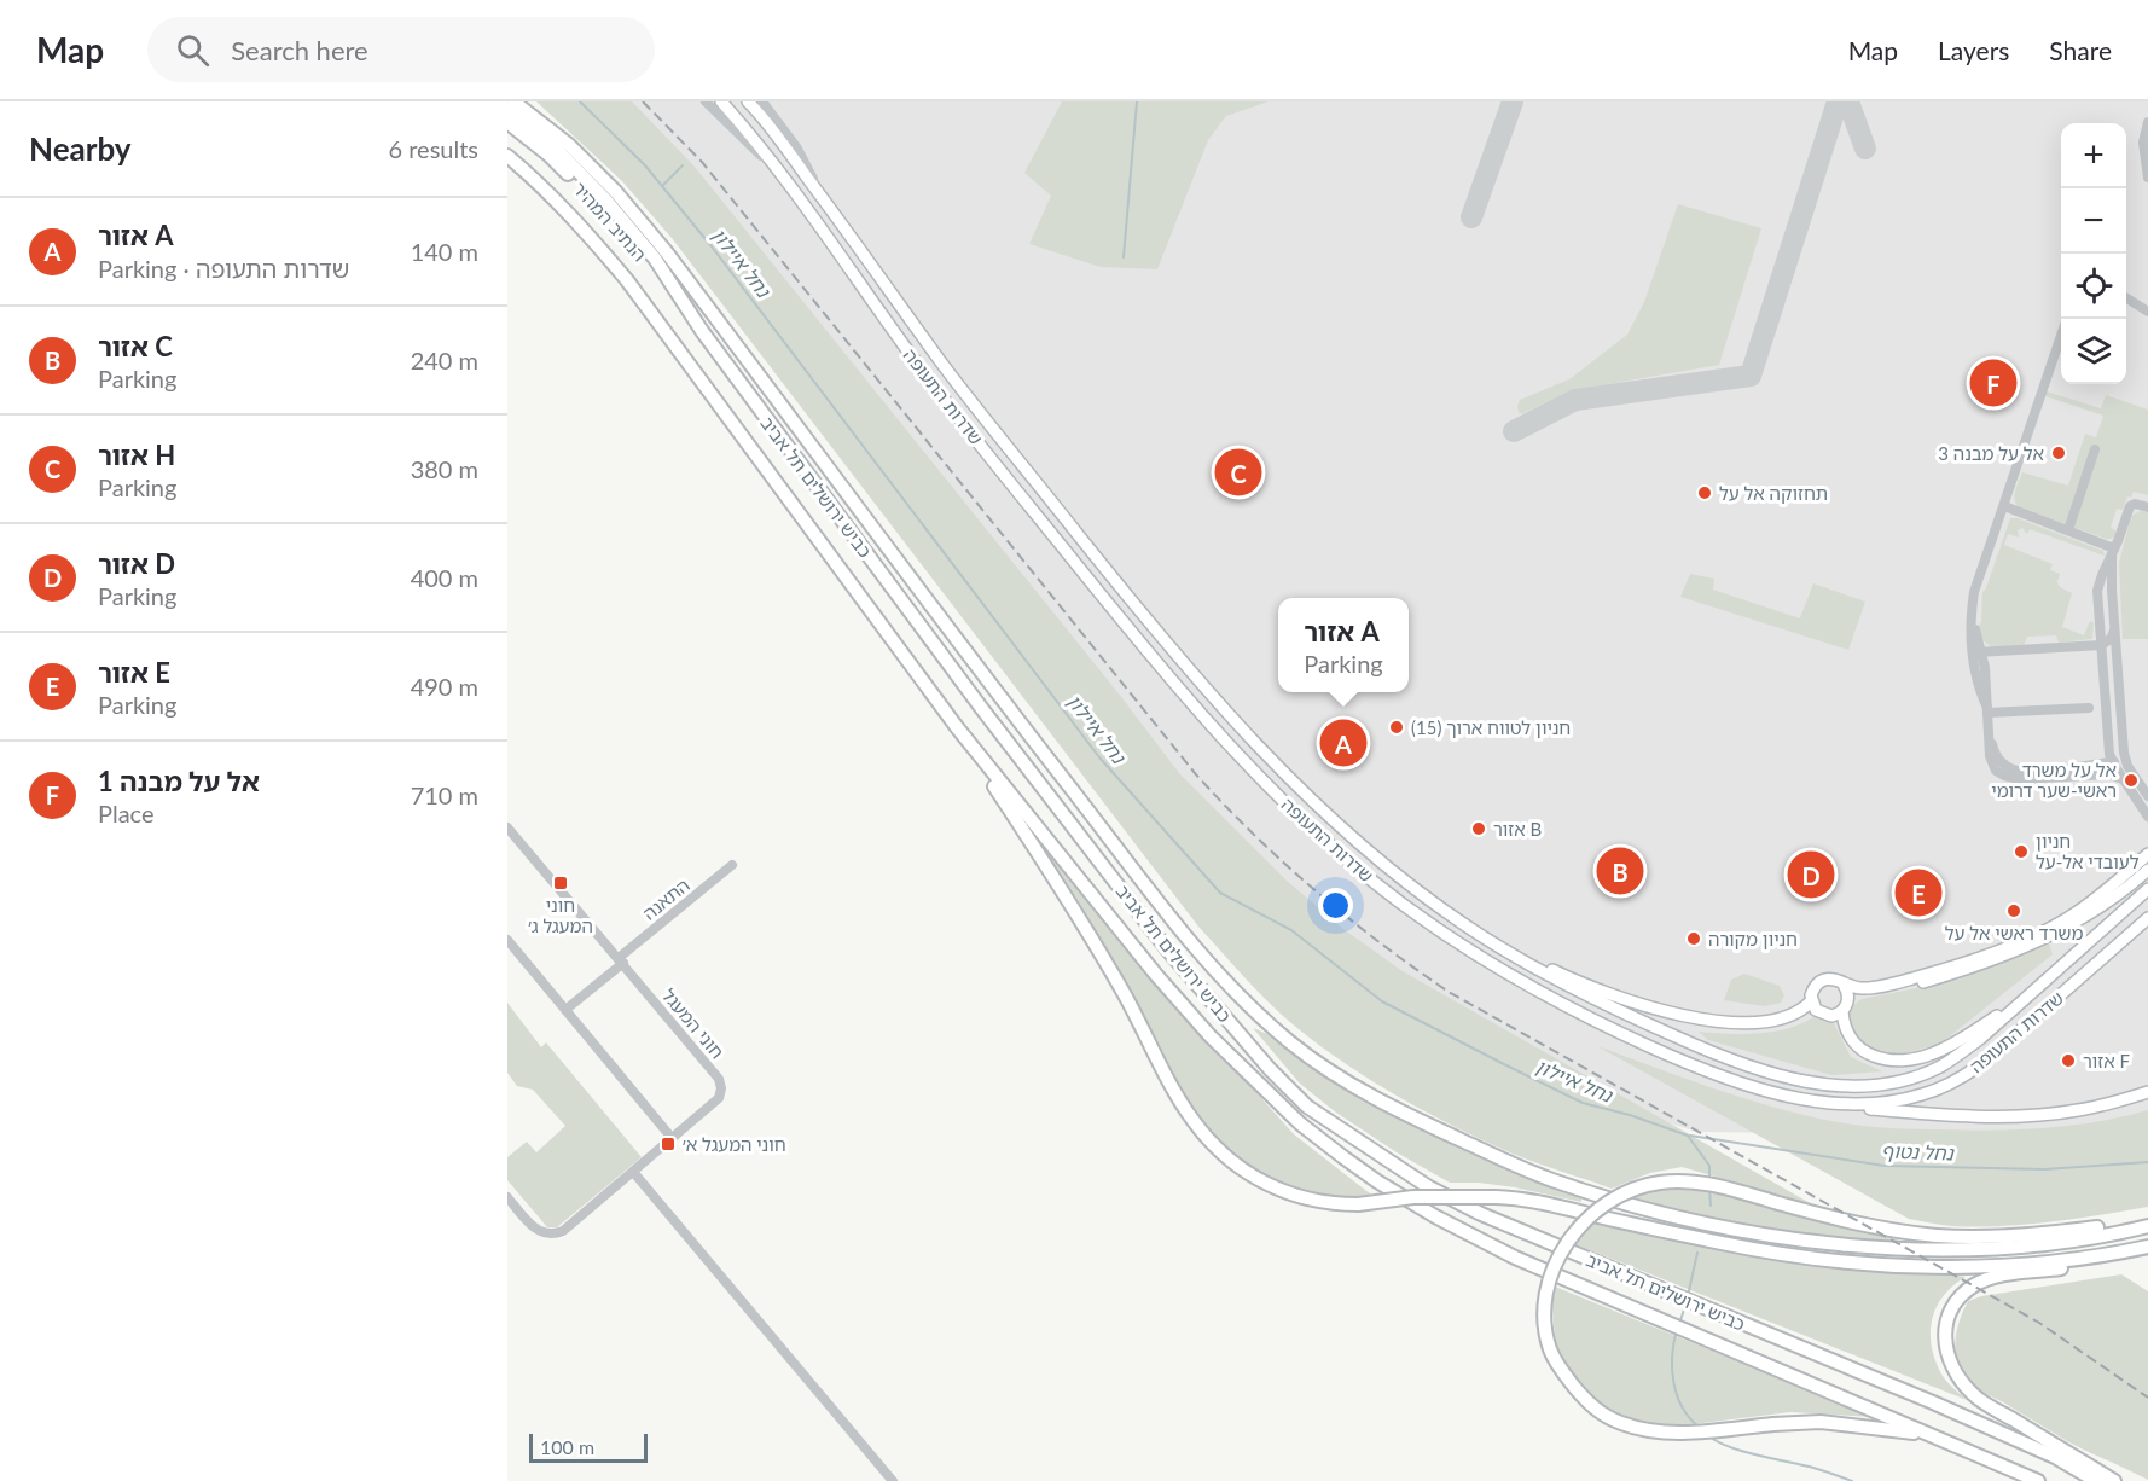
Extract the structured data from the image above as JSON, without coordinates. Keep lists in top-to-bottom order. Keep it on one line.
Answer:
{"streets":{"highway":["הנתיב המהיר","כביש ירושלים תל אביב"],"main road":["שדרות התעופה"],"street":["התאנה","חוני המעגל"]},"crossings":[["הנתיב המהיר","כביש ירושלים תל אביב"],["התאנה","חוני המעגל"]],"water":["נחל איילון","נחל נטוף"],"places":{"other":["אל על מבנה 3","תחזוקה אל על","חניון לטווח ארוך (15)","אל על משרד ראשי-שער דרומי","אזור B","חניון לעובדי אל-על","משרד ראשי אל על","חניון מקורה","אזור F"],"transit":["חוני המעגל ג׳","חוני המעגל א׳"]},"scale_bar":"100 m","page":{"header":"Map","search":"Search here","nav":["Map","Layers","Share"],"heading":["Nearby","6 results"],"map_buttons":["+","−"],"list":[{"mark":"A","name":"אזור A","note":"Parking · שדרות התעופה","value":"140 m"},{"mark":"B","name":"אזור C","note":"Parking","value":"240 m"},{"mark":"C","name":"אזור H","note":"Parking","value":"380 m"},{"mark":"D","name":"אזור D","note":"Parking","value":"400 m"},{"mark":"E","name":"אזור E","note":"Parking","value":"490 m"},{"mark":"F","name":"אל על מבנה 1","note":"Place","value":"710 m"}],"pins":["F","C","A","B","D","E"],"popup":["אזור A","Parking"],"scale":"100 m"}}
